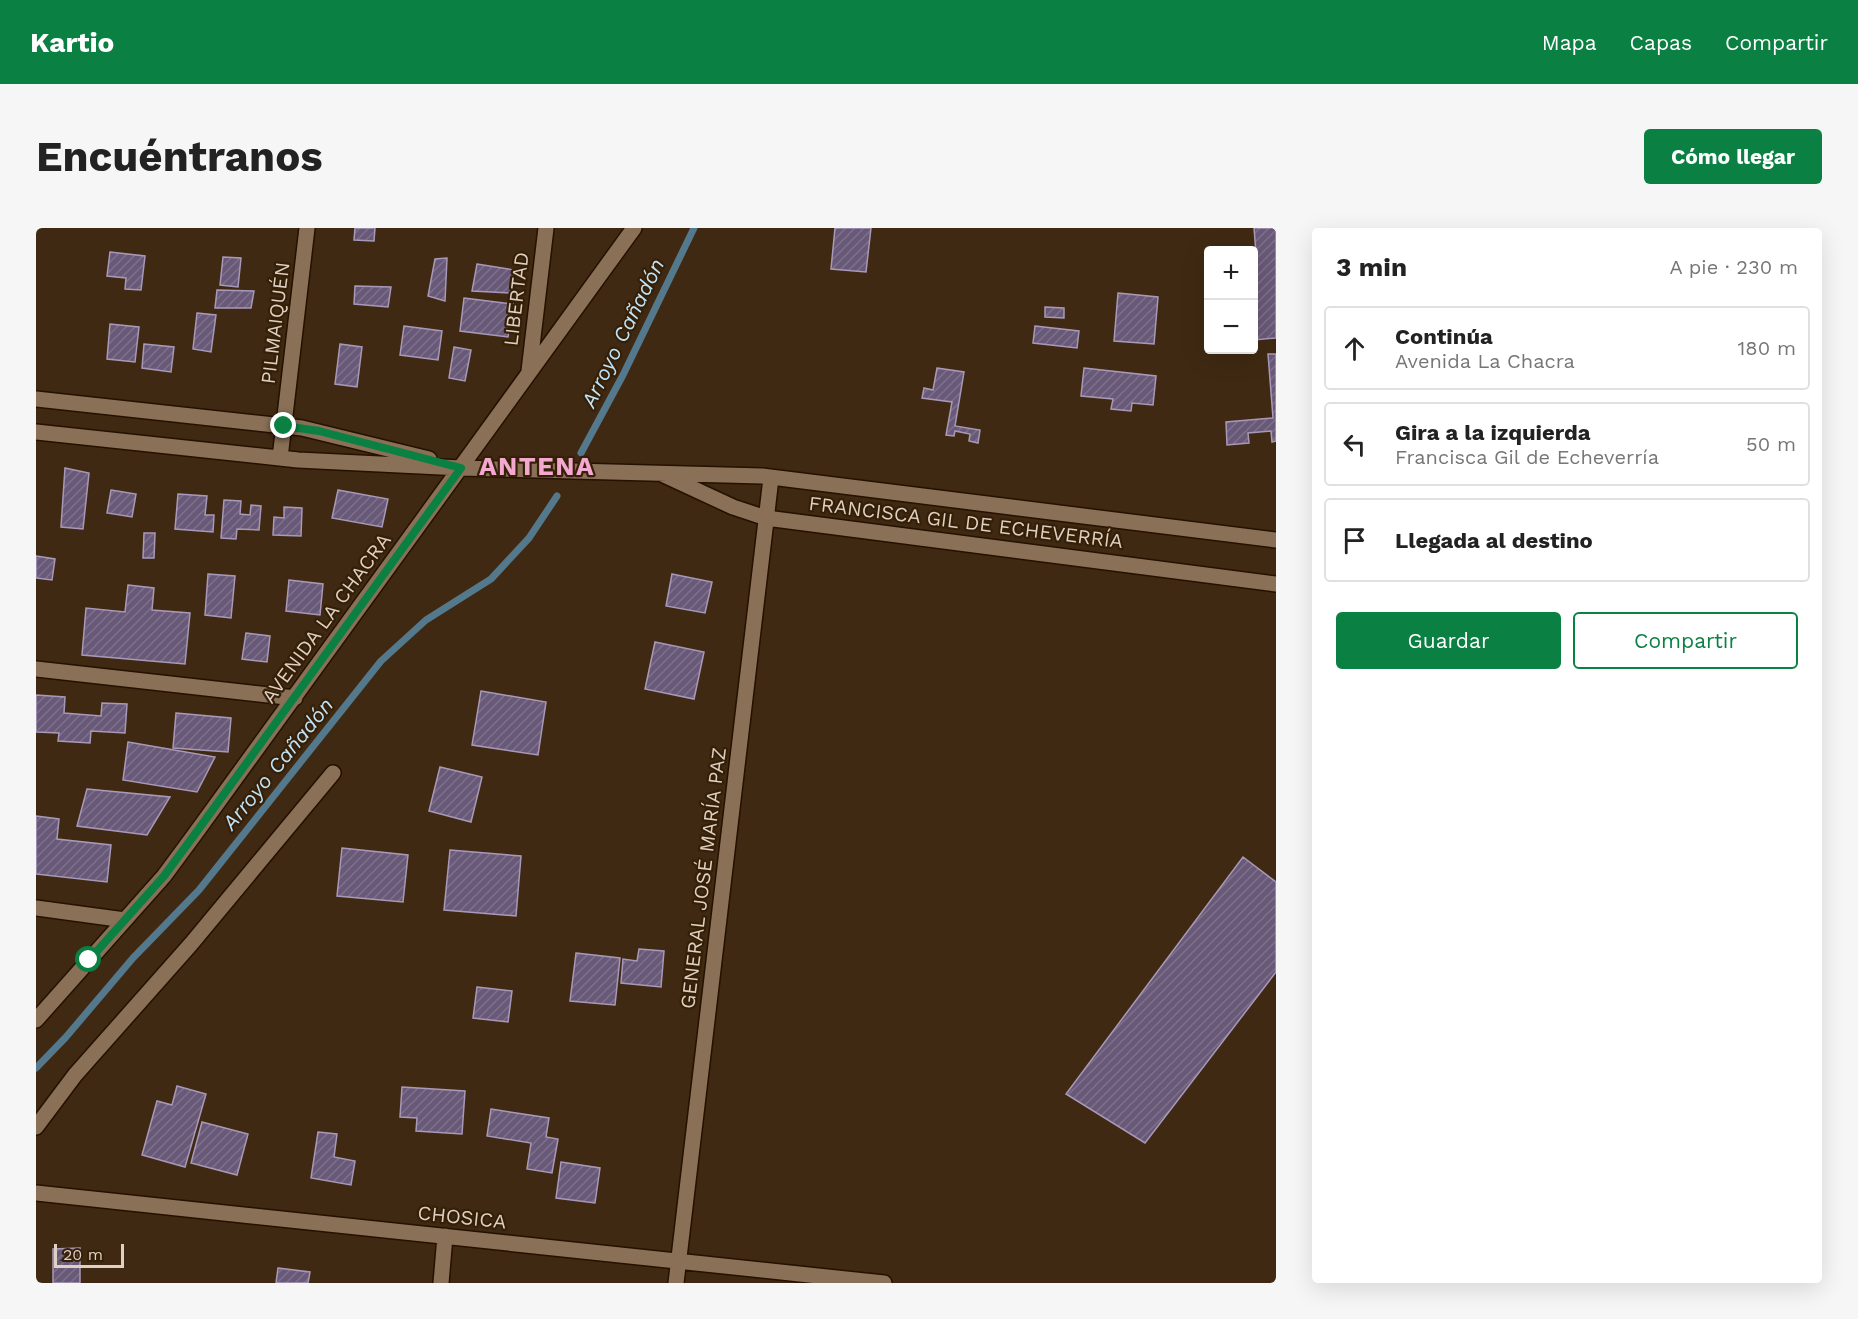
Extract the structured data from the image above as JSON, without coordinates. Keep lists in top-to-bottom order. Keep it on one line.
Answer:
{"streets":{"street":["LIBERTAD","PILMAIQUÉN","FRANCISCA GIL DE ECHEVERRÍA","AVENIDA LA CHACRA","GENERAL JOSÉ MARÍA PAZ","CHOSICA"]},"crossings":[["LIBERTAD","AVENIDA LA CHACRA"],["PILMAIQUÉN","FRANCISCA GIL DE ECHEVERRÍA"],["FRANCISCA GIL DE ECHEVERRÍA","AVENIDA LA CHACRA"],["FRANCISCA GIL DE ECHEVERRÍA","GENERAL JOSÉ MARÍA PAZ"],["GENERAL JOSÉ MARÍA PAZ","CHOSICA"]],"districts":["ANTENA"],"water":["Arroyo Cañadón"],"scale_bar":"20 m","page":{"header":"Kartio","nav":["Mapa","Capas","Compartir"],"buttons":["Cómo llegar",["Guardar","Compartir"]],"title":"Encuéntranos","heading":["3 min","A pie · 230 m"],"map_buttons":["+","−"],"list":[["Continúa","Avenida La Chacra","180 m"],["Gira a la izquierda","Francisca Gil de Echeverría","50 m"],"Llegada al destino"],"scale":"20 m"}}
